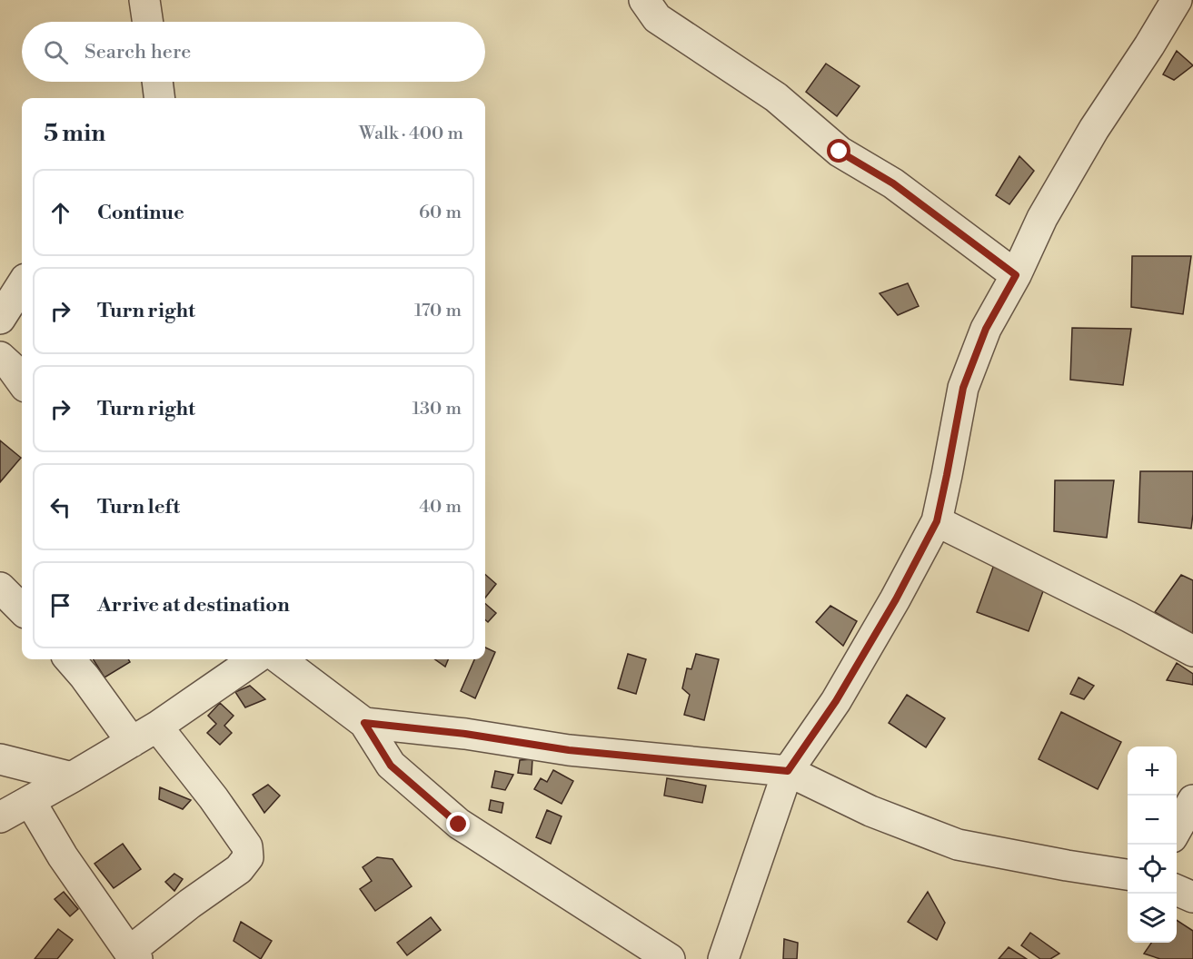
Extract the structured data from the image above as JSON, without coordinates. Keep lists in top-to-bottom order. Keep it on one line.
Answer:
{"page":{"search":"Search here","heading":["5 min","Walk · 400 m"],"list":[["Continue","60 m"],["Turn right","170 m"],["Turn right","130 m"],["Turn left","40 m"],"Arrive at destination"],"map_buttons":["+","−"]}}
